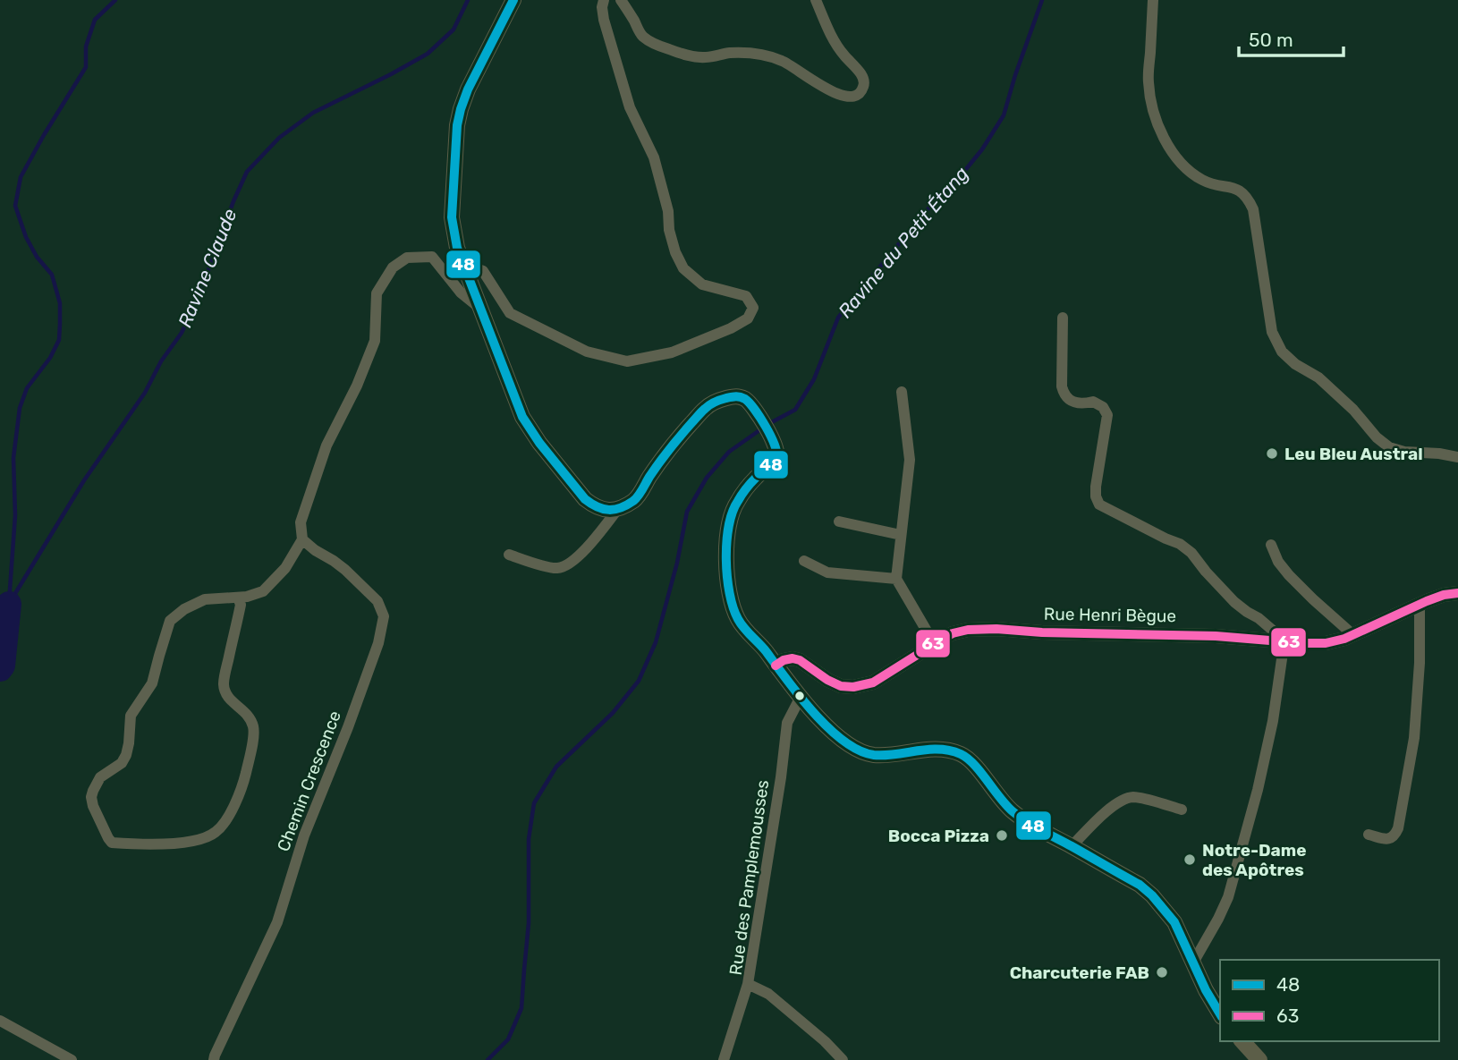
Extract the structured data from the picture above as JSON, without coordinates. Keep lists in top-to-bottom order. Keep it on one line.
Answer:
{"streets":{"street":["Rue Henri Bègue","Chemin Crescence","Rue des Pamplemousses"]},"water":["Ravine du Petit Étang","Ravine Claude"],"places":["Leu Bleu Austral","Bocca Pizza","Notre-Dame des Apôtres","Charcuterie FAB"],"lines":["transit line 48","transit line 63"],"legend":["48","63"],"scale_bar":"50 m"}
